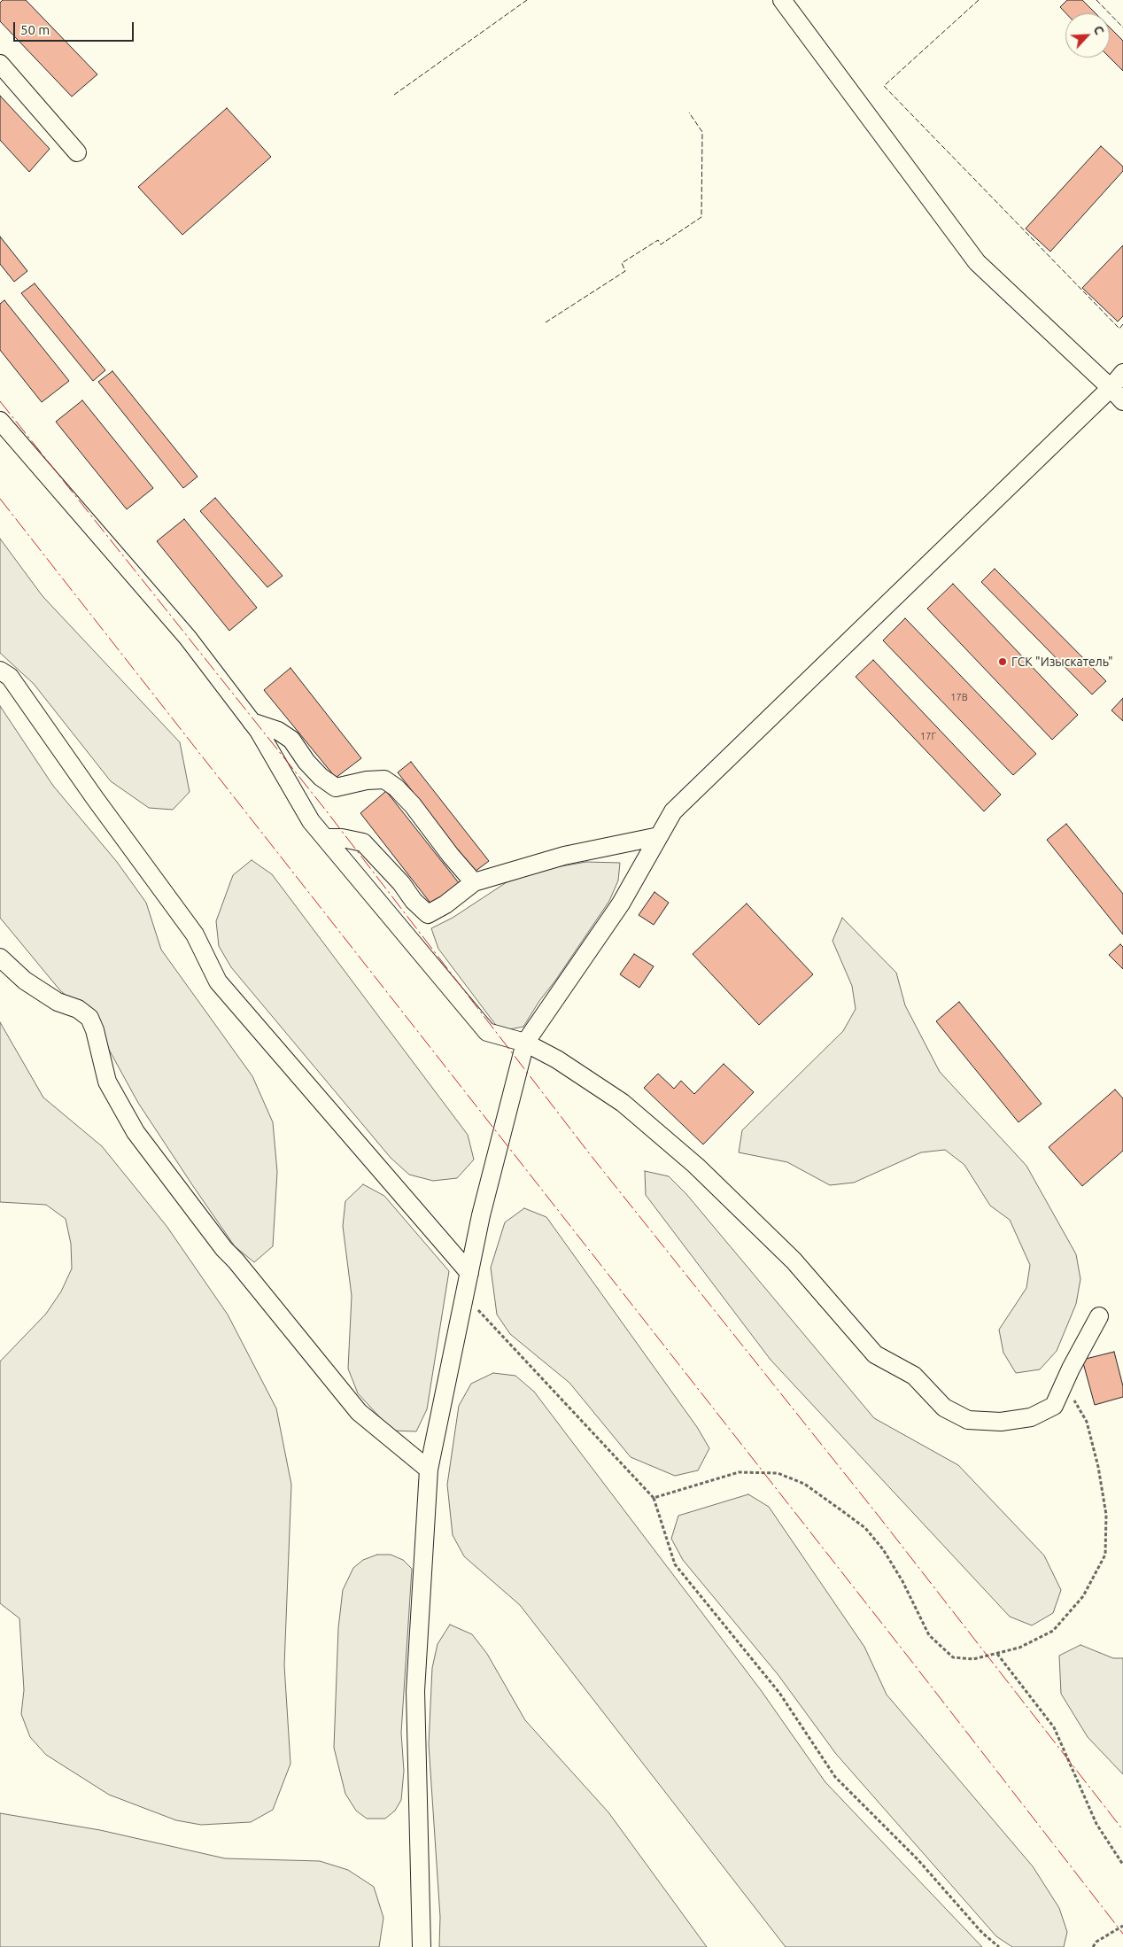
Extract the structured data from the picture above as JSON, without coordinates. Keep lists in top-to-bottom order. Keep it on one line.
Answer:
{"places":["ГСК \"Изыскатель\""],"house_numbers":["17В","17Г"],"scale_bar":"50 m","north":"top right"}
